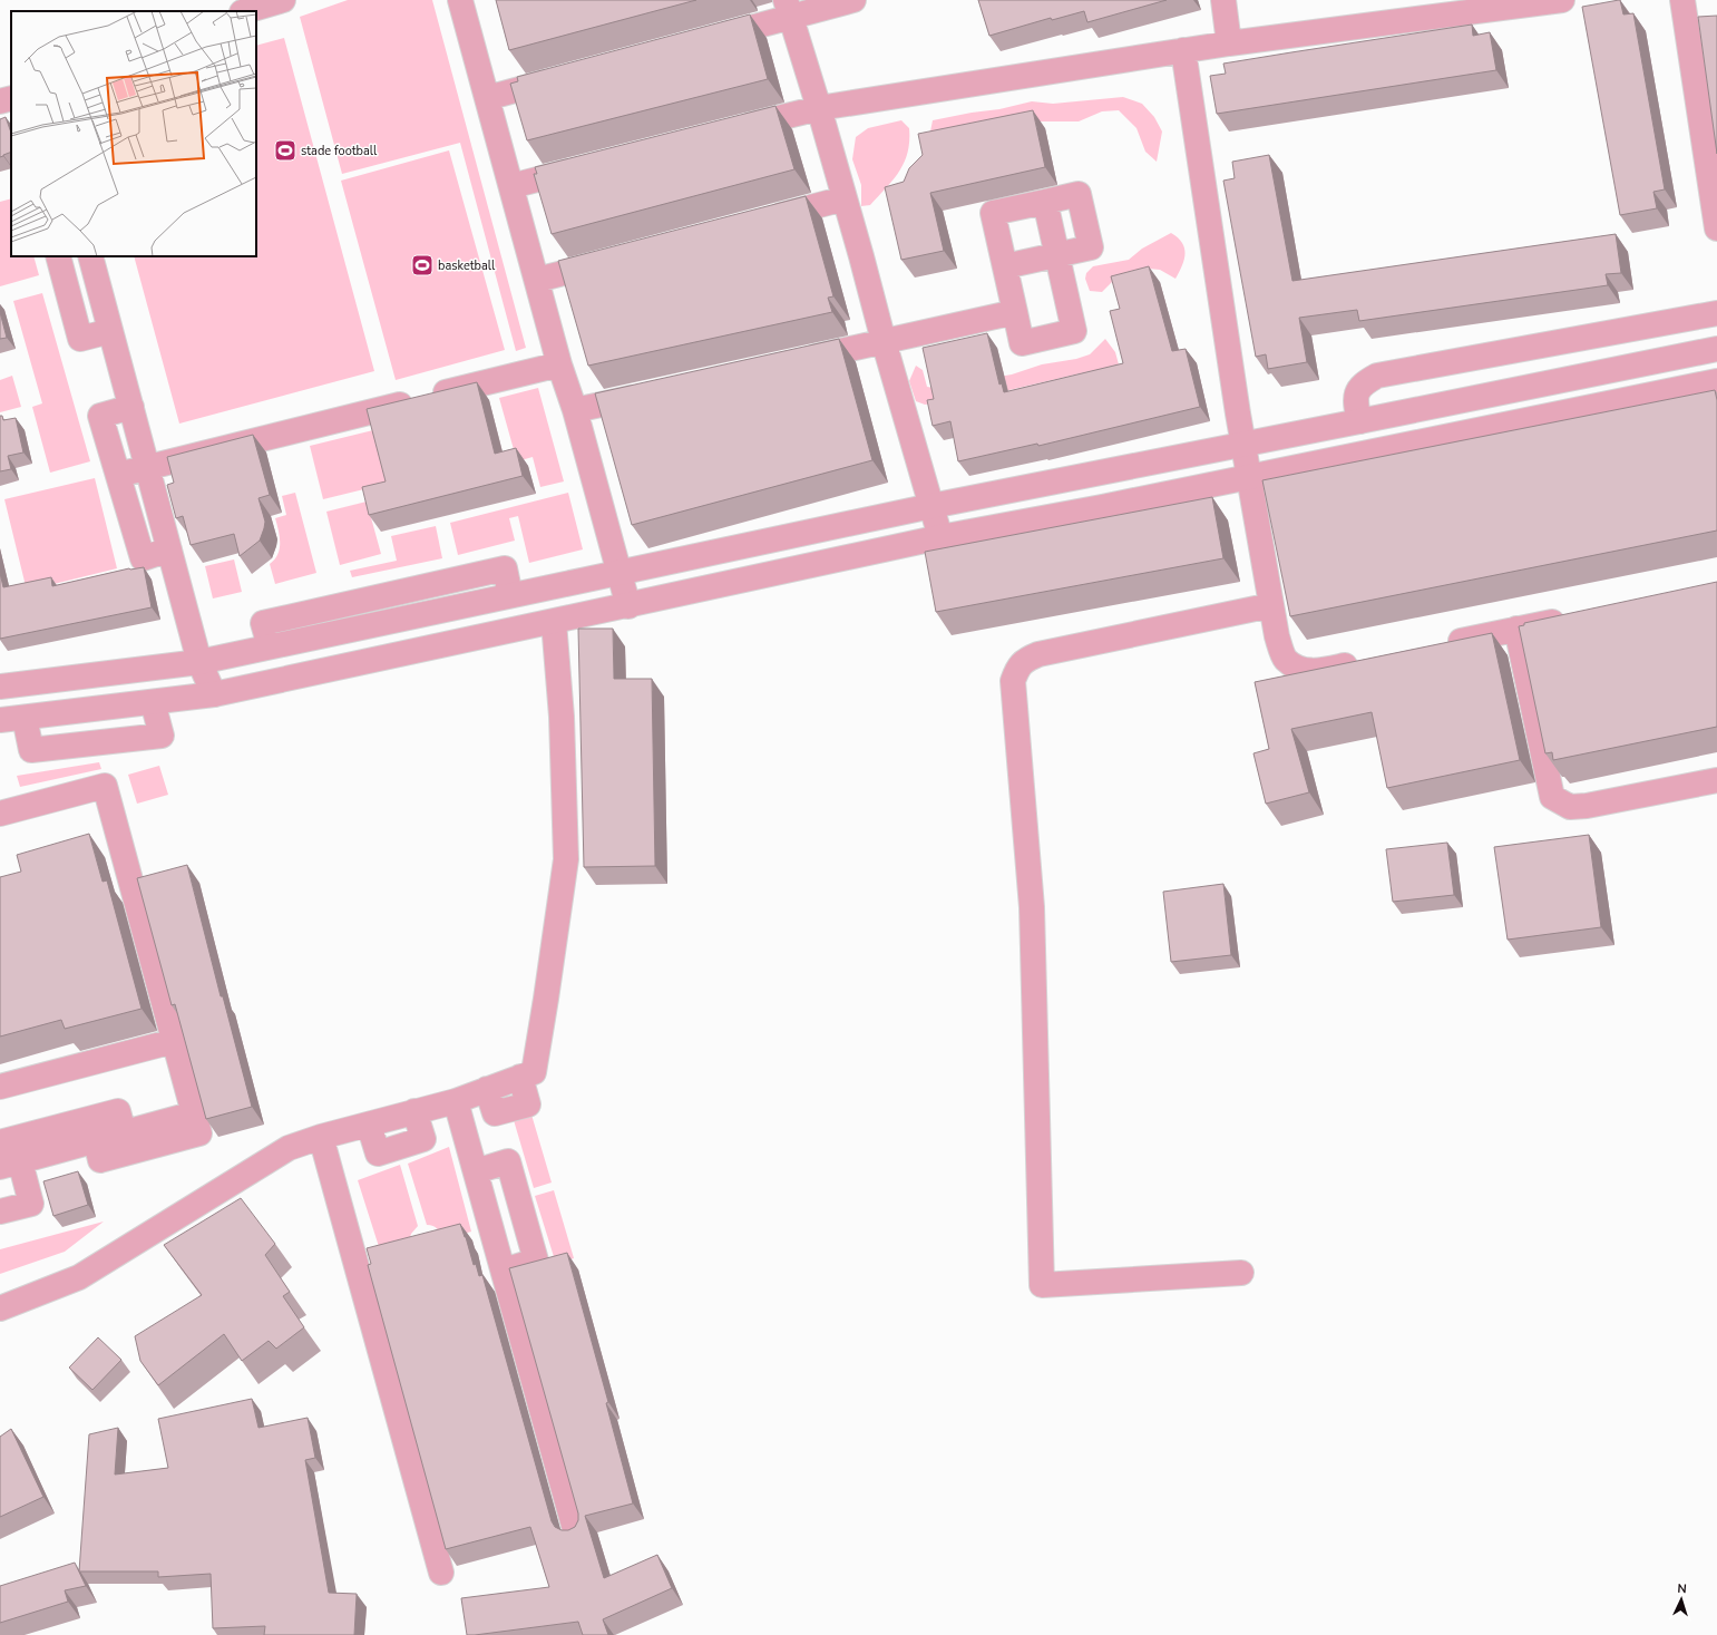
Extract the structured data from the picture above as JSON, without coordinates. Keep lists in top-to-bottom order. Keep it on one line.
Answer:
{"places":{"sports":["stade football","basketball"]},"north":"top"}
